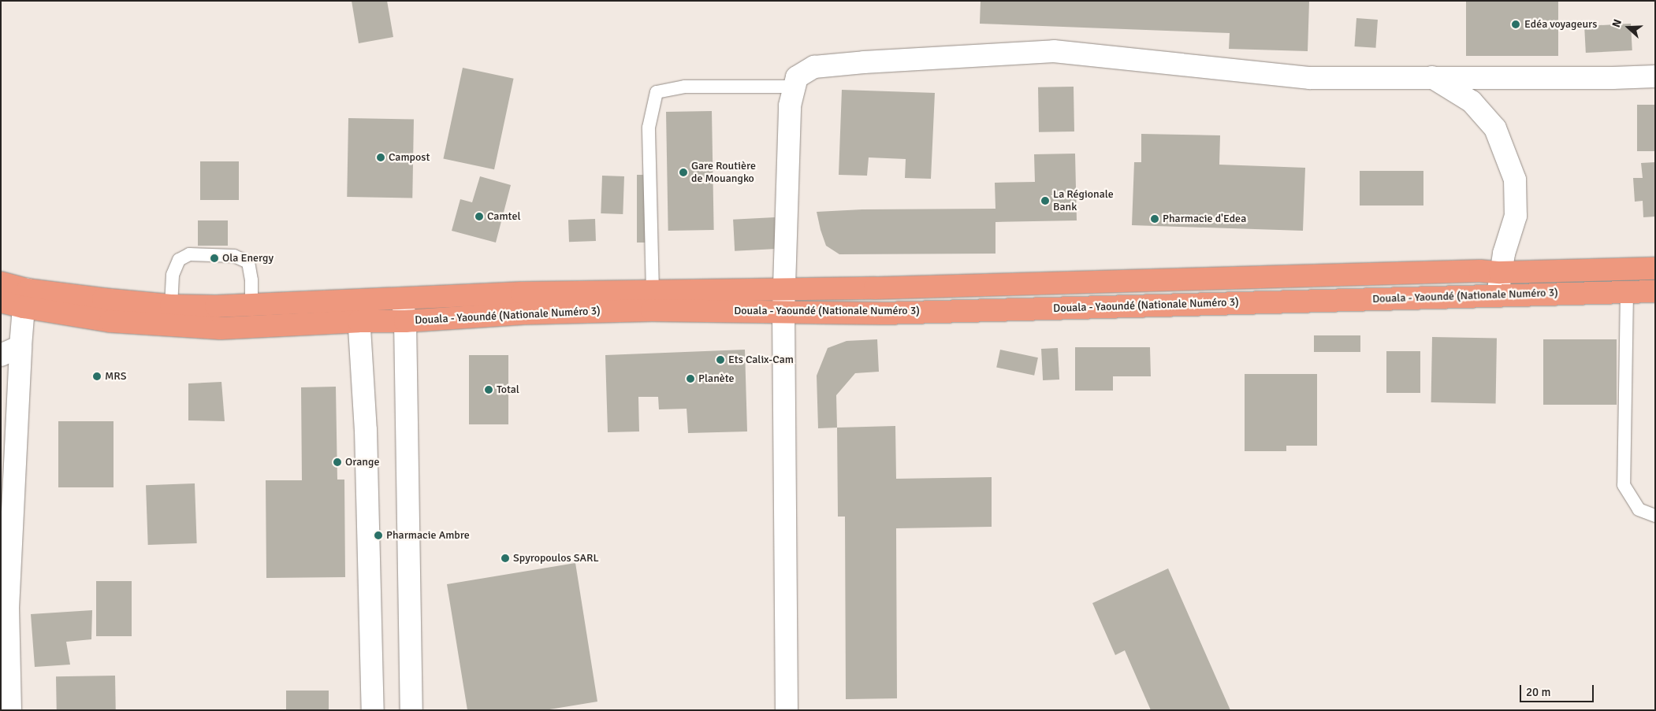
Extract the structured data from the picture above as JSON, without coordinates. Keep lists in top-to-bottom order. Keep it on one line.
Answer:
{"streets":{"highway":["Douala - Yaoundé (Nationale Numéro 3)"]},"places":["Edéa voyageurs","Campost","Gare Routière de Mouangko","La Régionale Bank","Camtel","Pharmacie d'Edea","Ola Energy","Ets Calix-Cam","MRS","Planète","Total","Orange","Pharmacie Ambre","Spyropoulos SARL"],"scale_bar":"20 m","north":"left"}
